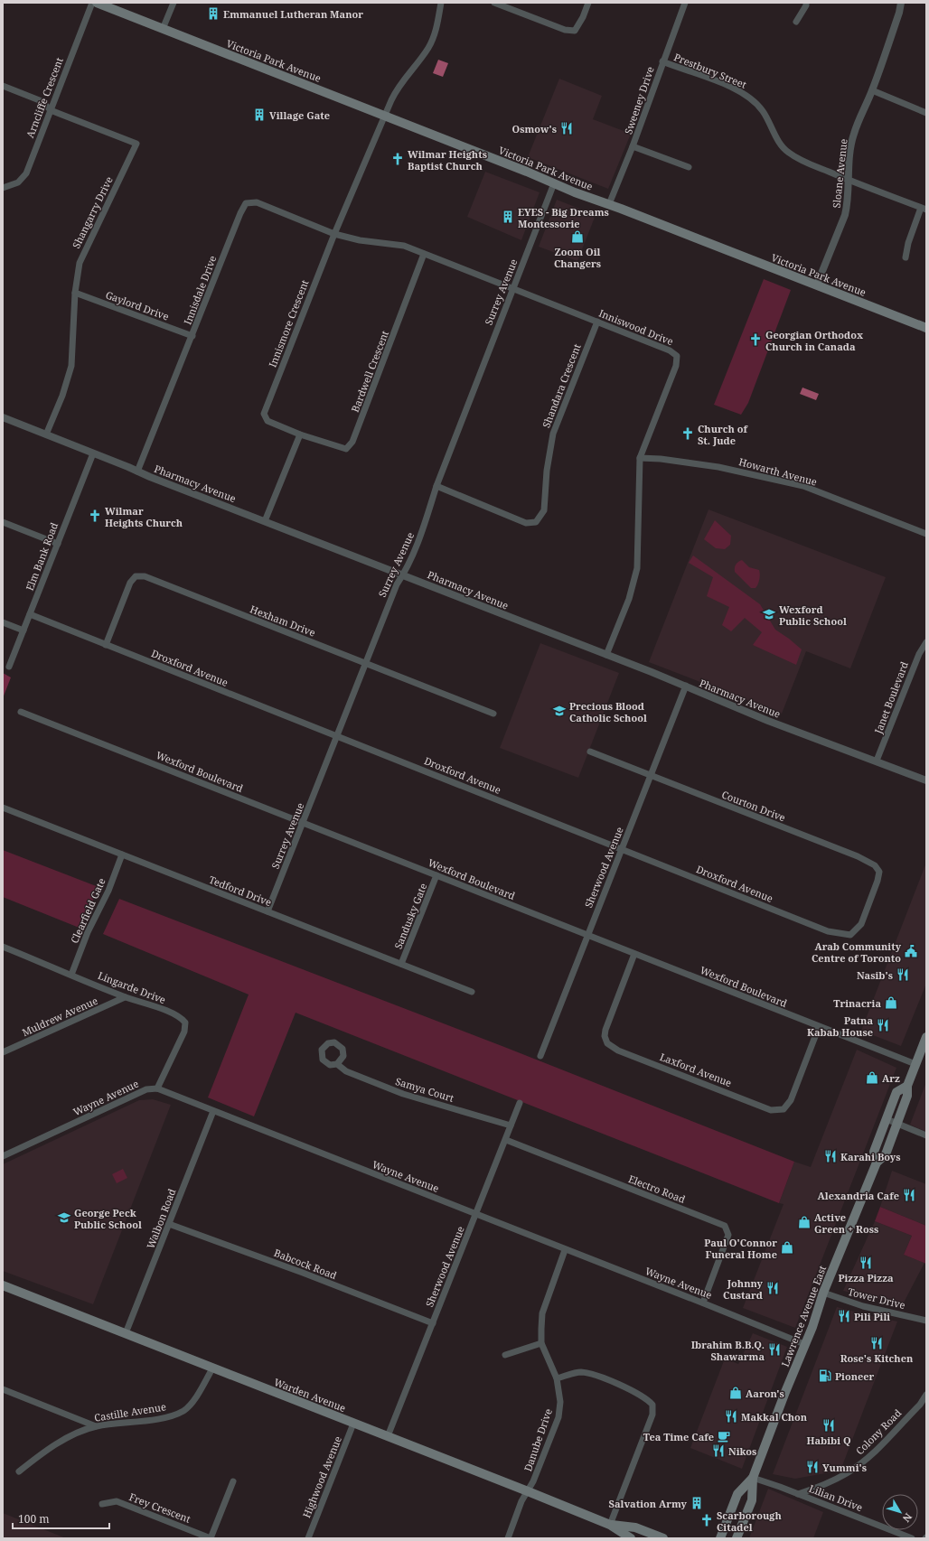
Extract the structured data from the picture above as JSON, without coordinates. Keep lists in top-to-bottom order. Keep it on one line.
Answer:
{"streets":{"main road":["Victoria Park Avenue","Lawrence Avenue East","Warden Avenue"],"street":["Prestbury Street","Arncliffe Crescent","Sweeney Drive","Sloane Avenue","Shangarry Drive","Innisdale Drive","Surrey Avenue","Gaylord Drive","Innismore Crescent","Inniswood Drive","Bardwell Crescent","Shandara Crescent","Howarth Avenue","Pharmacy Avenue","Elm Bank Road","Hexham Drive","Droxford Avenue","Janet Boulevard","Wexford Boulevard","Courton Drive","Sherwood Avenue","Tedford Drive","Clearfield Gate","Sandusky Gate","Lingarde Drive","Muldrew Avenue","Laxford Avenue","Samya Court","Wayne Avenue","Electro Road","Walbon Road","Babcock Road","Tower Drive","Castille Avenue","Colony Road","Danube Drive","Highwood Avenue","Lilian Drive","Frey Crescent"]},"crossings":[["Victoria Park Avenue","Sweeney Drive"],["Victoria Park Avenue","Sloane Avenue"],["Victoria Park Avenue","Surrey Avenue"],["Victoria Park Avenue","Innismore Crescent"],["Prestbury Street","Sweeney Drive"],["Prestbury Street","Sloane Avenue"],["Arncliffe Crescent","Shangarry Drive"],["Shangarry Drive","Gaylord Drive"],["Shangarry Drive","Pharmacy Avenue"],["Innisdale Drive","Gaylord Drive"],["Innisdale Drive","Innismore Crescent"],["Innisdale Drive","Inniswood Drive"],["Innisdale Drive","Pharmacy Avenue"],["Surrey Avenue","Inniswood Drive"],["Surrey Avenue","Shandara Crescent"],["Surrey Avenue","Pharmacy Avenue"],["Surrey Avenue","Hexham Drive"],["Surrey Avenue","Droxford Avenue"],["Surrey Avenue","Wexford Boulevard"],["Surrey Avenue","Tedford Drive"],["Innismore Crescent","Inniswood Drive"],["Innismore Crescent","Bardwell Crescent"],["Inniswood Drive","Bardwell Crescent"],["Inniswood Drive","Shandara Crescent"],["Inniswood Drive","Howarth Avenue"],["Inniswood Drive","Pharmacy Avenue"],["Pharmacy Avenue","Elm Bank Road"],["Pharmacy Avenue","Janet Boulevard"],["Pharmacy Avenue","Sherwood Avenue"],["Elm Bank Road","Droxford Avenue"],["Hexham Drive","Droxford Avenue"],["Droxford Avenue","Courton Drive"],["Droxford Avenue","Sherwood Avenue"],["Wexford Boulevard","Sherwood Avenue"],["Wexford Boulevard","Sandusky Gate"],["Wexford Boulevard","Laxford Avenue"],["Wexford Boulevard","Lawrence Avenue East"],["Courton Drive","Sherwood Avenue"],["Sherwood Avenue","Samya Court"],["Sherwood Avenue","Wayne Avenue"],["Sherwood Avenue","Electro Road"],["Sherwood Avenue","Babcock Road"],["Sherwood Avenue","Warden Avenue"],["Tedford Drive","Clearfield Gate"],["Tedford Drive","Sandusky Gate"],["Clearfield Gate","Lingarde Drive"],["Lingarde Drive","Muldrew Avenue"],["Lingarde Drive","Wayne Avenue"],["Wayne Avenue","Electro Road"],["Wayne Avenue","Walbon Road"],["Wayne Avenue","Lawrence Avenue East"],["Wayne Avenue","Danube Drive"],["Walbon Road","Babcock Road"],["Walbon Road","Warden Avenue"],["Tower Drive","Lawrence Avenue East"],["Lawrence Avenue East","Lilian Drive"],["Warden Avenue","Castille Avenue"],["Warden Avenue","Danube Drive"],["Warden Avenue","Highwood Avenue"],["Colony Road","Lilian Drive"]],"places":{"building":["Emmanuel Lutheran Manor","Village Gate","EYES - Big Dreams Montessorie","Salvation Army"],"restaurant":["Osmow's","Nasib's","Patna Kabab House","Karahi Boys","Alexandria Cafe","Pizza Pizza","Johnny Custard","Pili Pili","Rose's Kitchen","Ibrahim B.B.Q. Shawarma","Makkal Chon","Habibi Q","Nikos","Yummi's"],"church":["Wilmar Heights Baptist Church","Georgian Orthodox Church in Canada","Church of St. Jude","Wilmar Heights Church","Scarborough Citadel"],"shop":["Zoom Oil Changers","Trinacria","Arz","Active Green + Ross","Paul O'Connor Funeral Home","Aaron's"],"school or university":["Wexford Public School","Precious Blood Catholic School","George Peck Public School"],"public building":["Arab Community Centre of Toronto"],"fuel station":["Pioneer"],"cafe":["Tea Time Cafe"]},"scale_bar":"100 m","north":"bottom right"}
